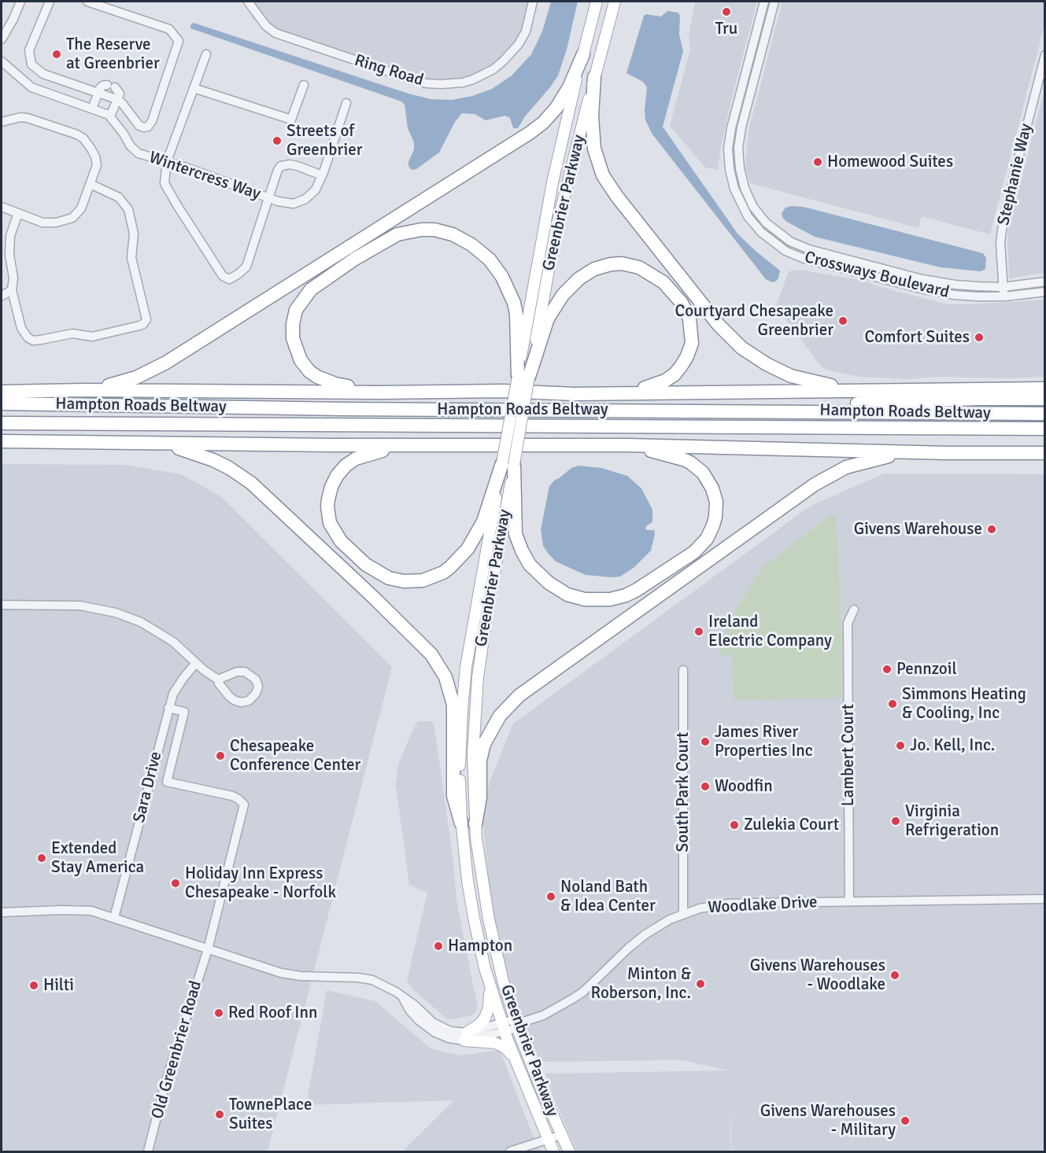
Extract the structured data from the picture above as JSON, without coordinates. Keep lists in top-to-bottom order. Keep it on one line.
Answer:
{"streets":{"highway":["Hampton Roads Beltway"],"main road":["Greenbrier Parkway"],"street":["Ring Road","Stephanie Way","Wintercress Way","Crossways Boulevard","Lambert Court","Sara Drive","South Park Court","Woodlake Drive","Old Greenbrier Road"]},"crossings":[["Stephanie Way","Crossways Boulevard"],["Greenbrier Parkway","Woodlake Drive"],["Lambert Court","Woodlake Drive"],["Sara Drive","Woodlake Drive"],["Sara Drive","Old Greenbrier Road"],["South Park Court","Woodlake Drive"],["Woodlake Drive","Old Greenbrier Road"]],"places":["Tru","The Reserve at Greenbrier","Streets of Greenbrier","Homewood Suites","Courtyard Chesapeake Greenbrier","Comfort Suites","Givens Warehouse","Ireland Electric Company","Pennzoil","Simmons Heating & Cooling, Inc","James River Properties Inc","Jo. Kell, Inc.","Chesapeake Conference Center","Woodfin","Virginia Refrigeration","Zulekia Court","Extended Stay America","Holiday Inn Express Chesapeake - Norfolk","Noland Bath & Idea Center","Hampton","Givens Warehouses - Woodlake","Minton & Roberson, Inc.","Hilti","Red Roof Inn","TownePlace Suites","Givens Warehouses - Military"]}
